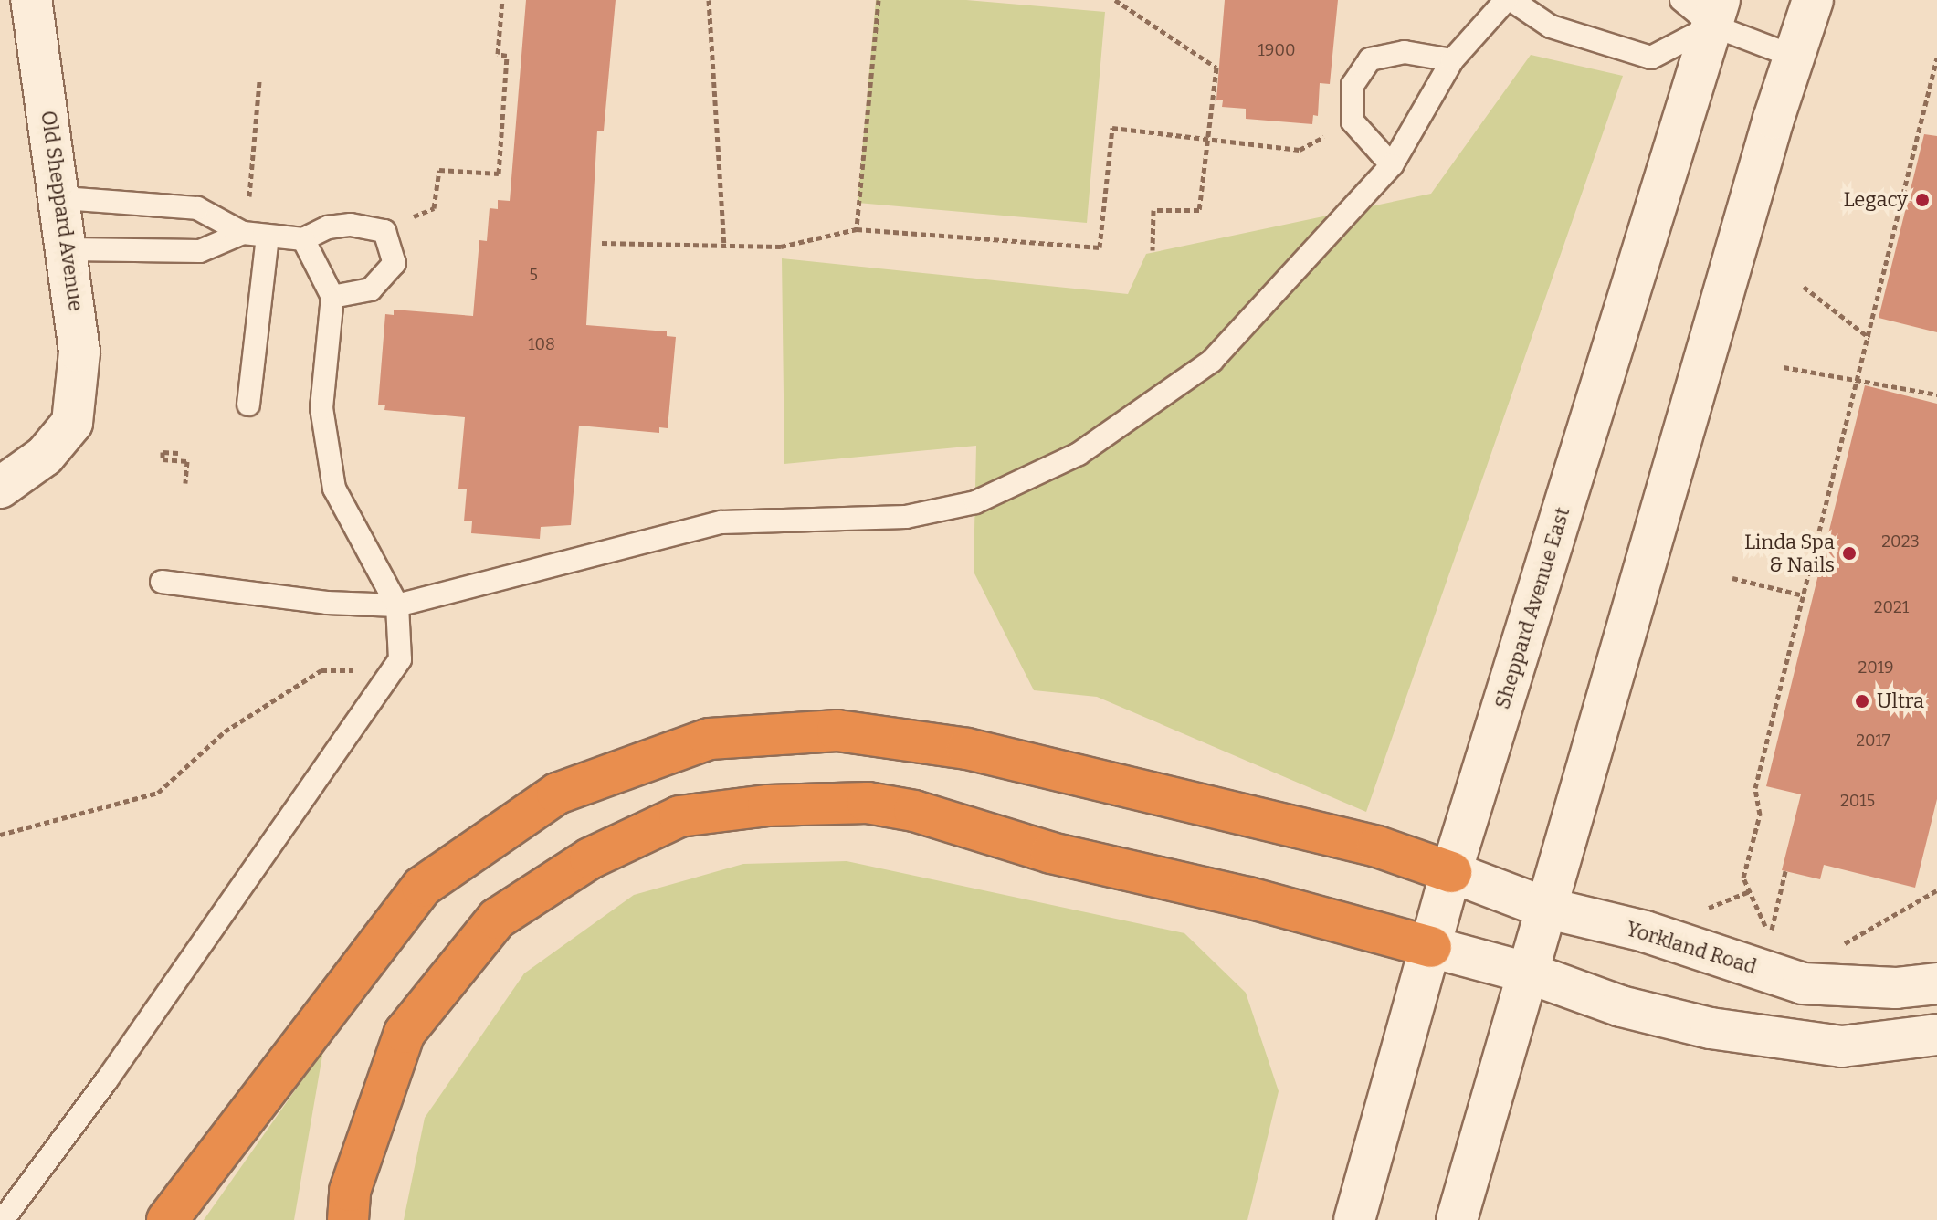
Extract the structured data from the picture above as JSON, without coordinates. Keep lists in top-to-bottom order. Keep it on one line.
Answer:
{"streets":{"main road":["Old Sheppard Avenue","Sheppard Avenue East","Yorkland Road"]},"crossings":[["Sheppard Avenue East","Yorkland Road"]],"places":["Legacy","Linda Spa & Nails","Ultra"],"house_numbers":["1900","5","108","2023","2021","2019","2017","2015"]}
